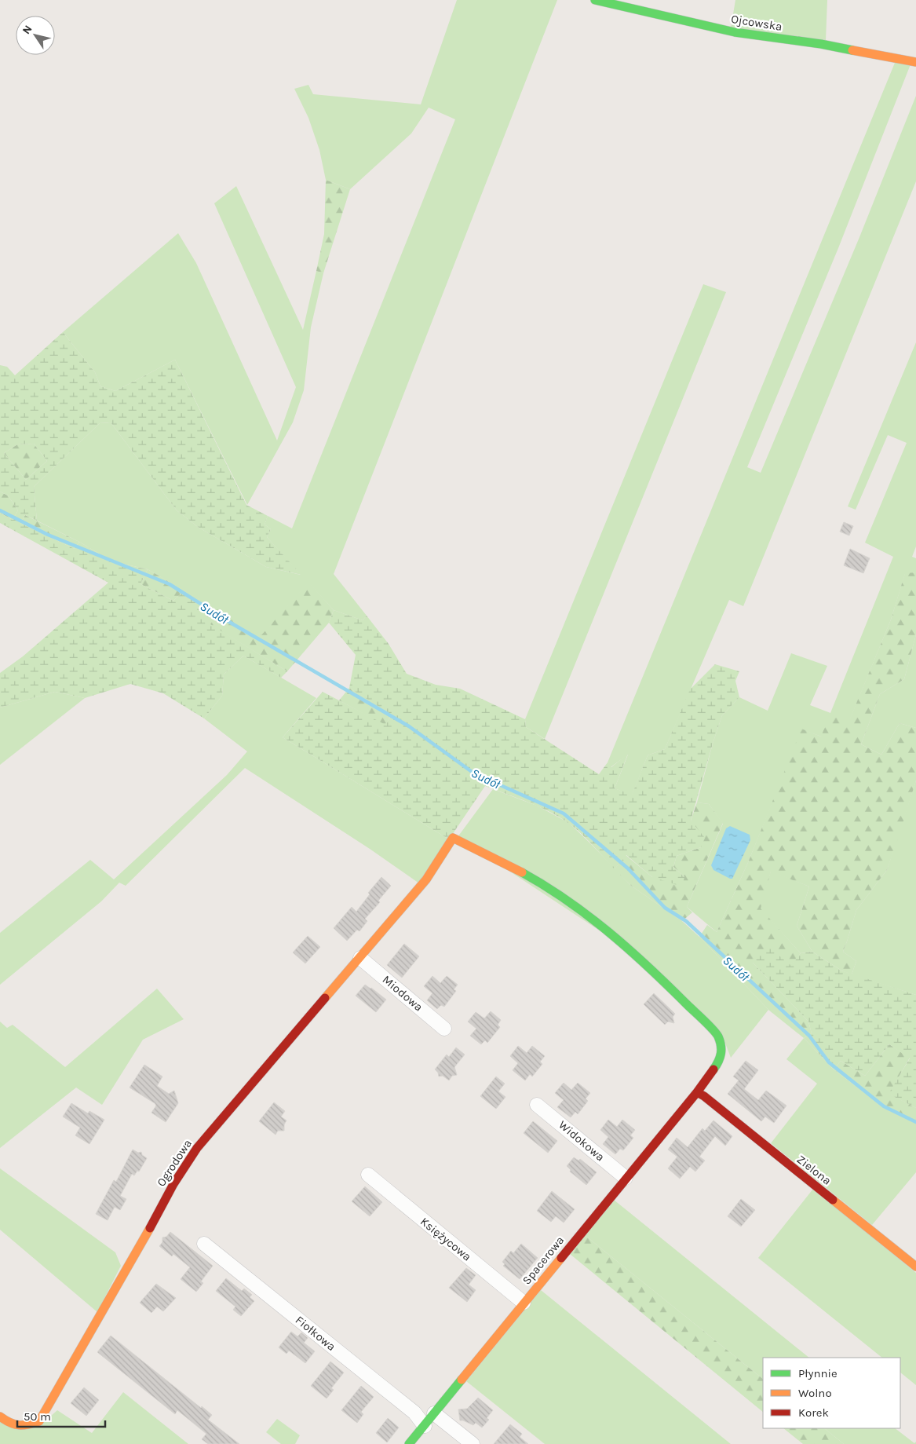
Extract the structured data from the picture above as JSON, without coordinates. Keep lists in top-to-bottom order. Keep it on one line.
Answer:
{"streets":{"street":["Ojcowska","Miodowa","Widokowa","Ogrodowa","Zielona","Księżycowa","Spacerowa","Fiołkowa"]},"crossings":[["Miodowa","Ogrodowa"],["Widokowa","Spacerowa"],["Ogrodowa","Zielona"],["Ogrodowa","Spacerowa"],["Zielona","Spacerowa"],["Księżycowa","Spacerowa"],["Spacerowa","Fiołkowa"]],"water":["Sudół"],"legend":["Płynnie","Wolno","Korek"],"scale_bar":"50 m","north":"top left"}
